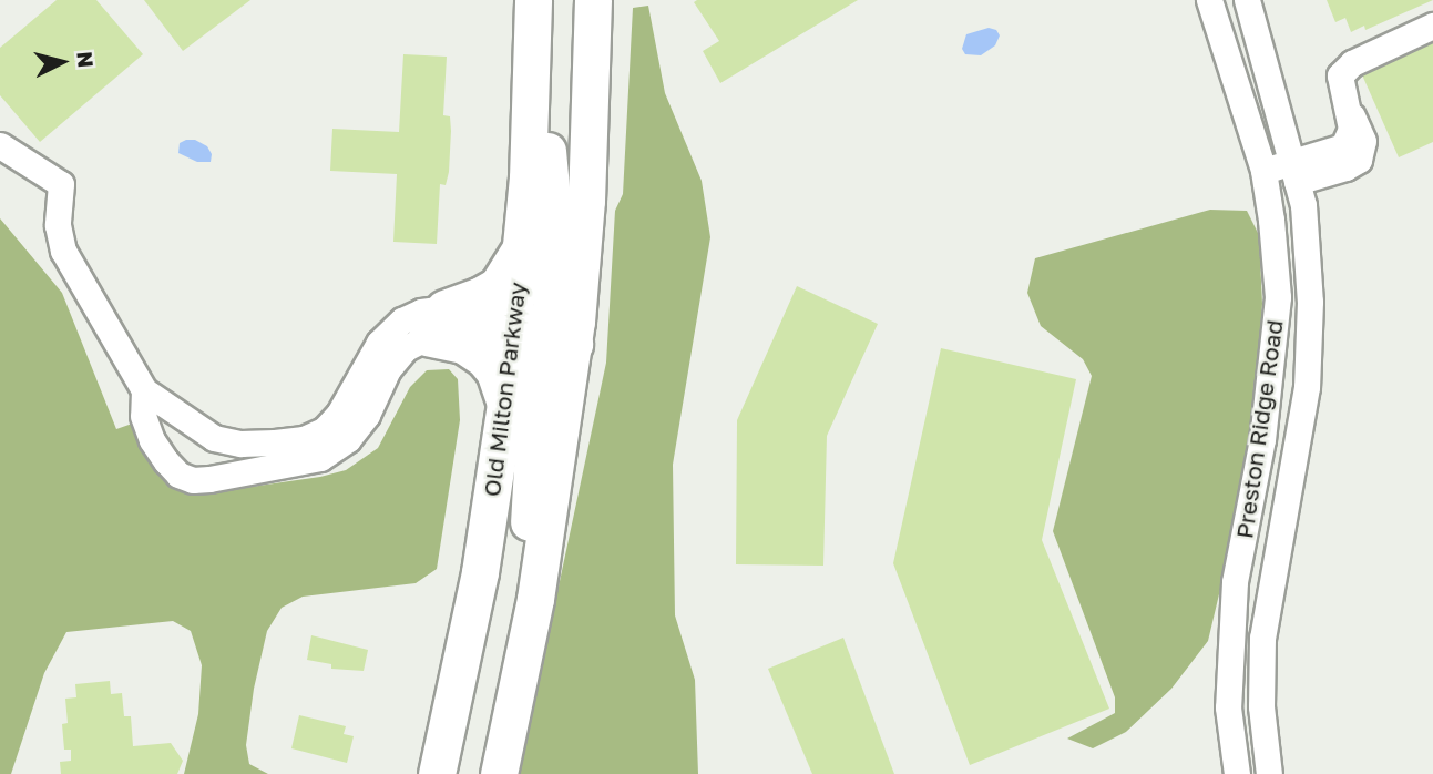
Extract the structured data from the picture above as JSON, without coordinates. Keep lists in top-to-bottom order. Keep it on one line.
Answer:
{"streets":{"highway":["Old Milton Parkway"],"street":["Preston Ridge Road"]},"north":"right"}
